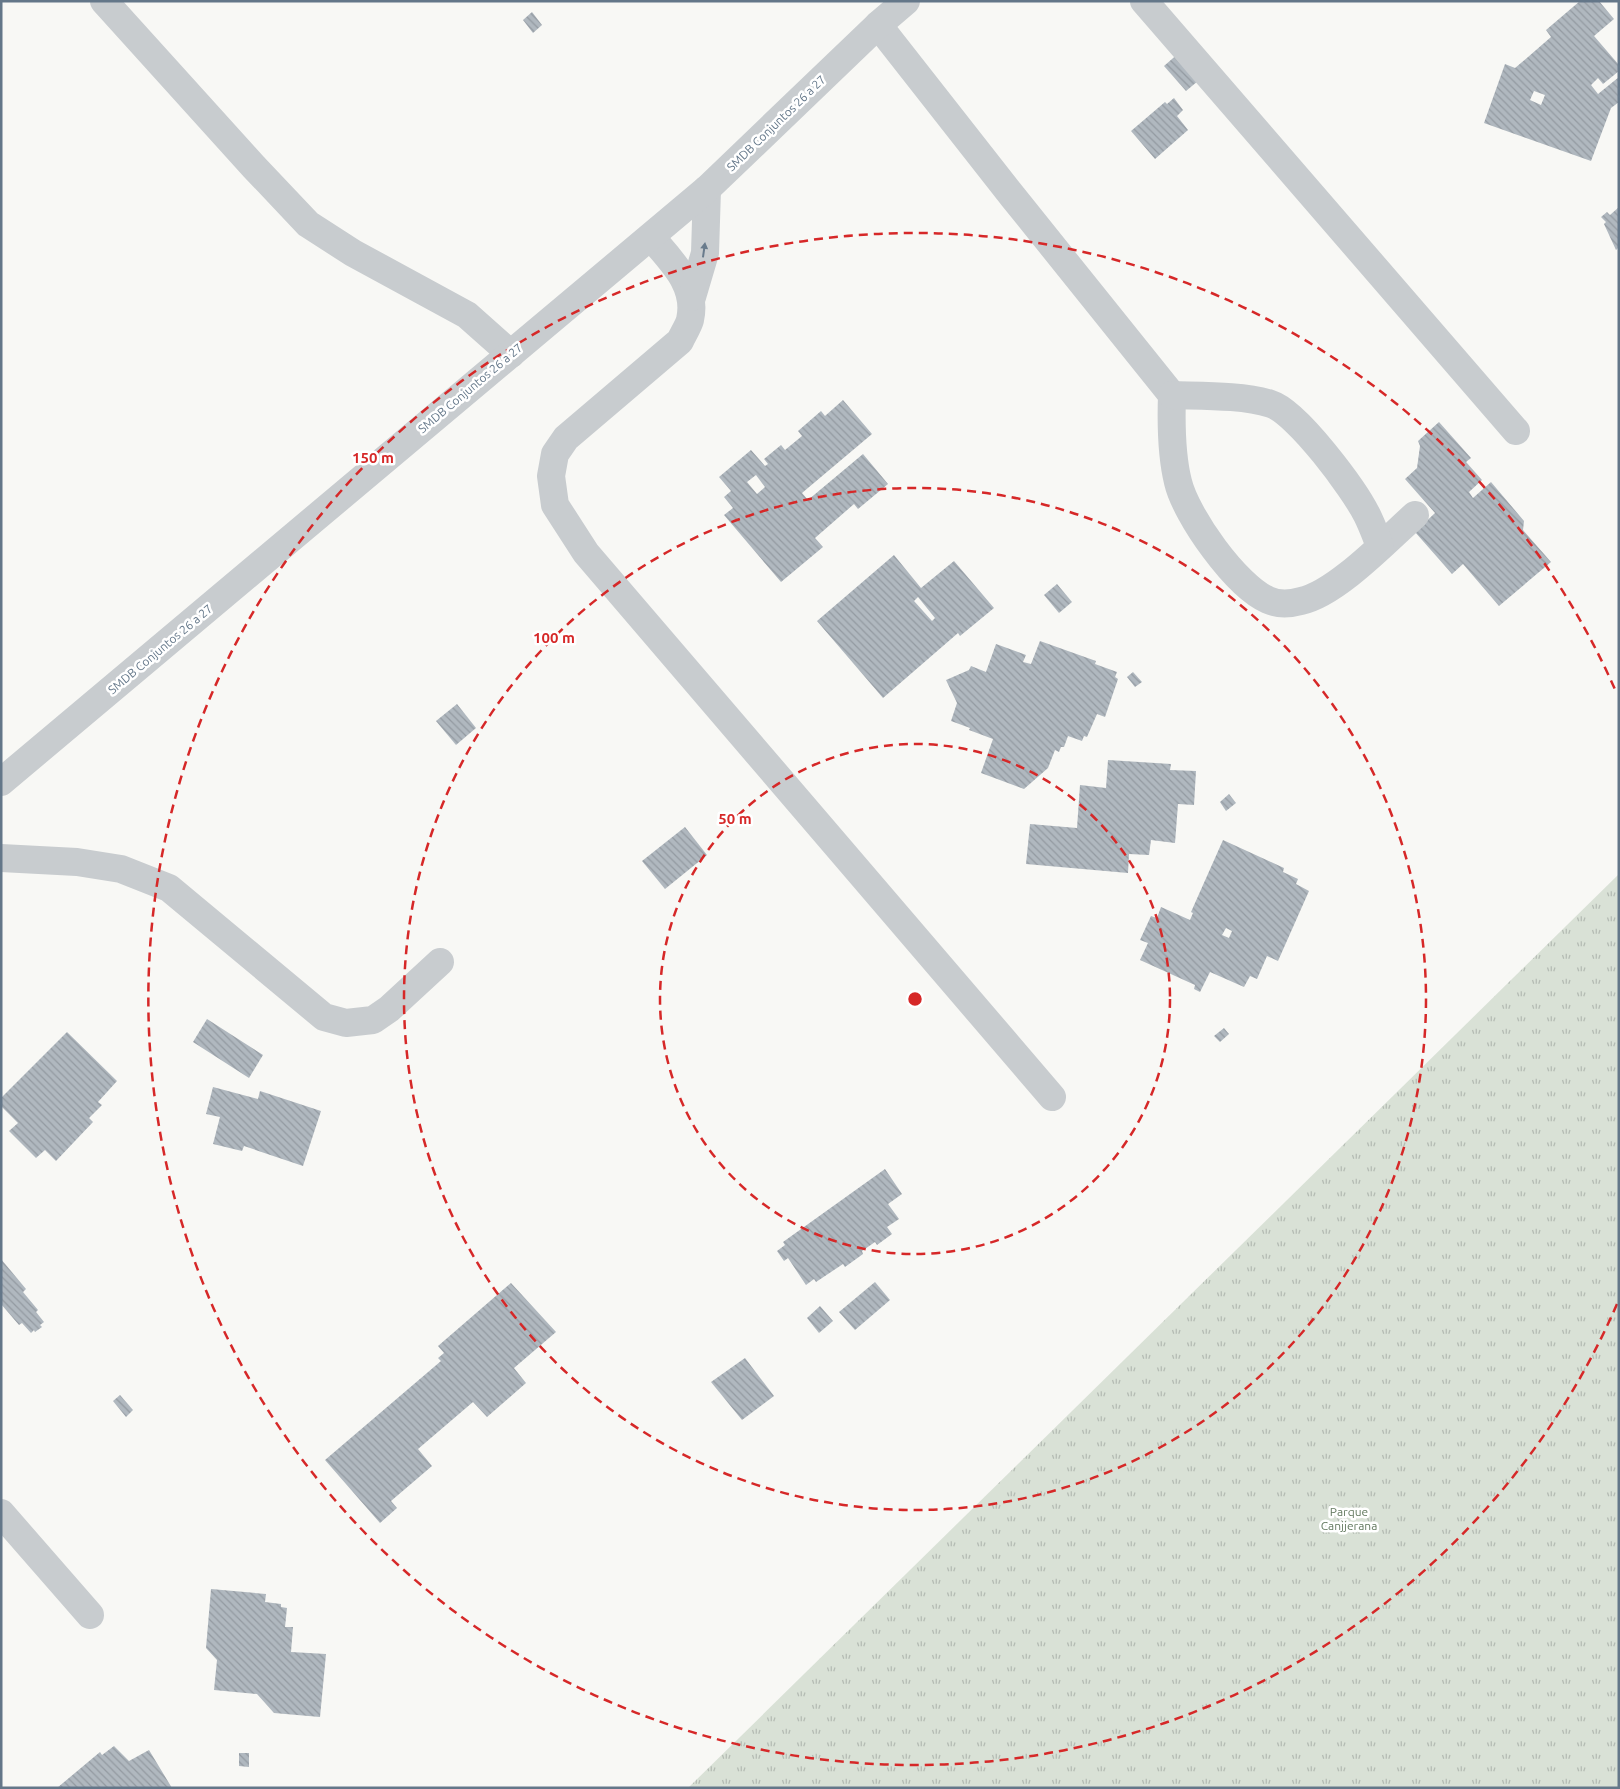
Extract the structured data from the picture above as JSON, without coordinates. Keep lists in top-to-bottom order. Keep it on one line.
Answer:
{"streets":{"street":["SMDB Conjuntos 26 a 27"]},"parks":["Parque Canjjerana"],"rings":["150 m","100 m","50 m"]}
